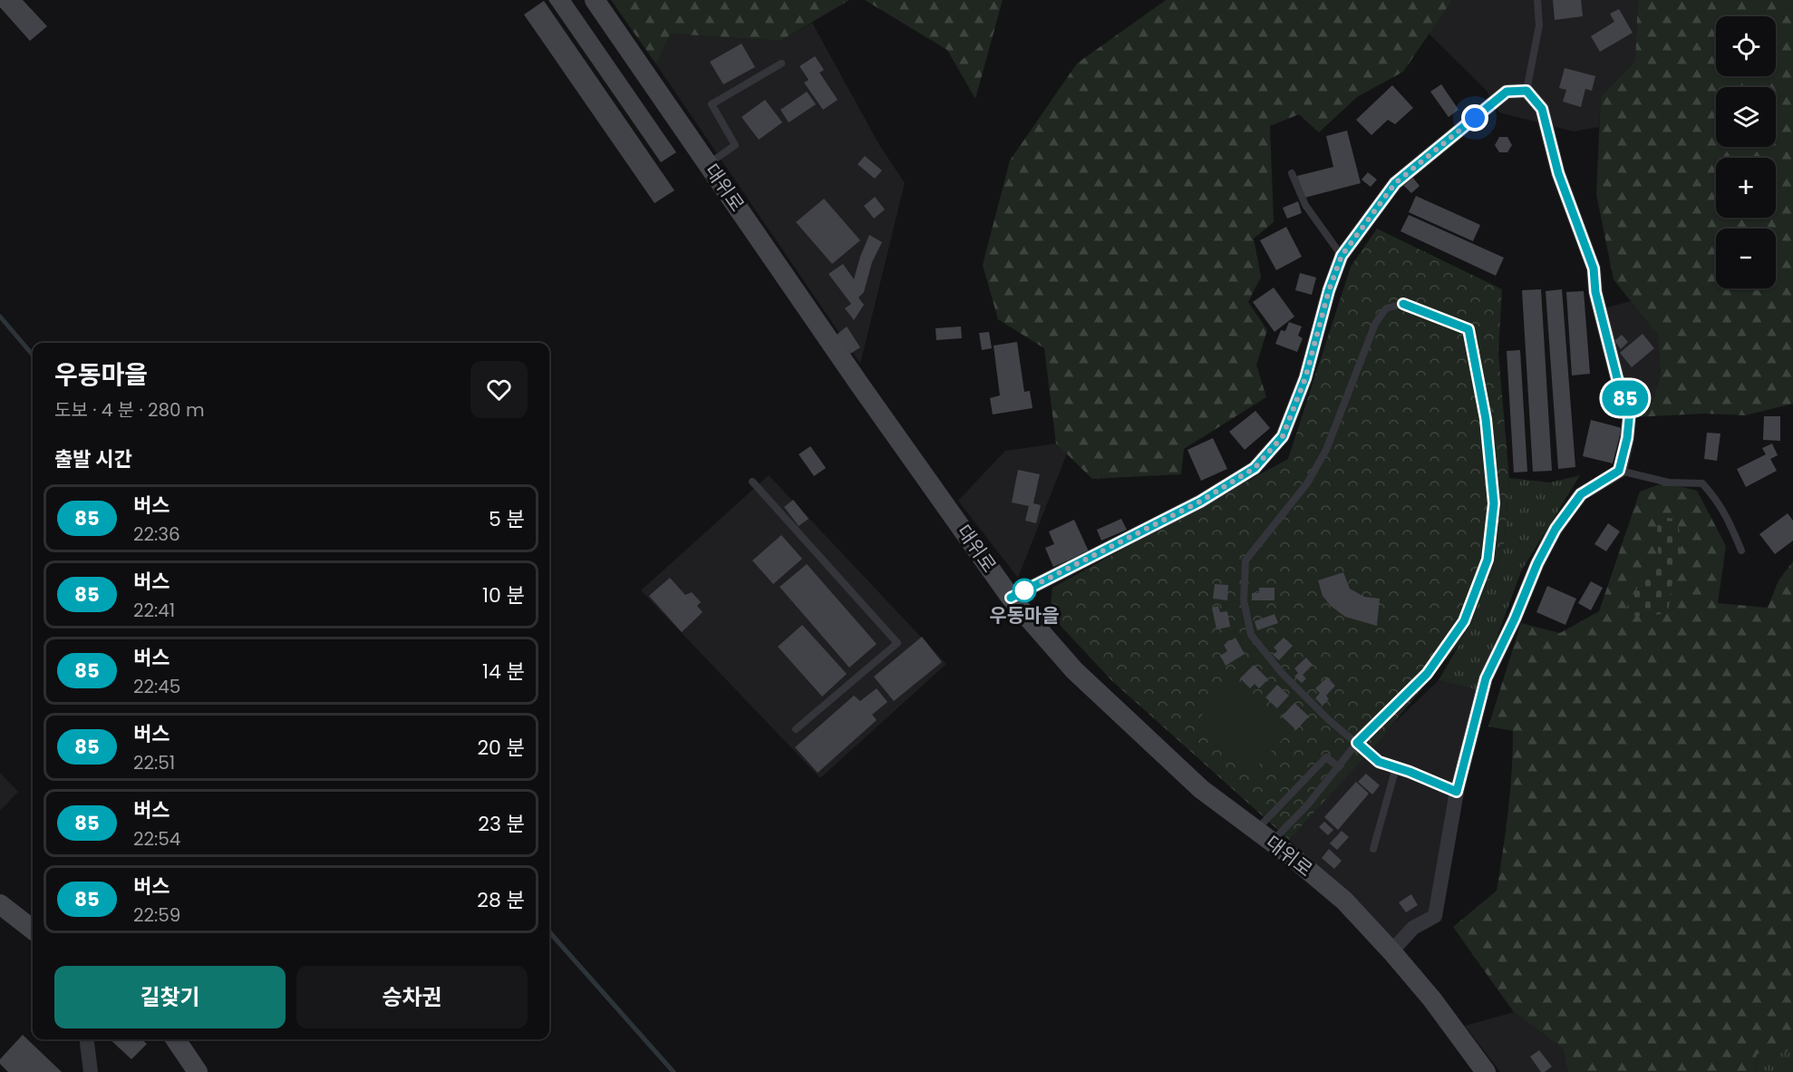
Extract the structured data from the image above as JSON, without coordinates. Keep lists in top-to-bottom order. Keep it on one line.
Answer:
{"streets":{"main road":["대위로"]},"places":["우동마을"],"lines":["bus line 85"],"page":{"on_map":"85","map_buttons":["+","−"],"heading":[["우동마을","도보 · 4 분 · 280 m"],"출발 시간"],"list":[{"mark":"85","name":"버스","note":"22:36","value":"5 분"},{"mark":"85","name":"버스","note":"22:41","value":"10 분"},{"mark":"85","name":"버스","note":"22:45","value":"14 분"},{"mark":"85","name":"버스","note":"22:51","value":"20 분"},{"mark":"85","name":"버스","note":"22:54","value":"23 분"},{"mark":"85","name":"버스","note":"22:59","value":"28 분"}],"buttons":["길찾기","승차권"]}}
